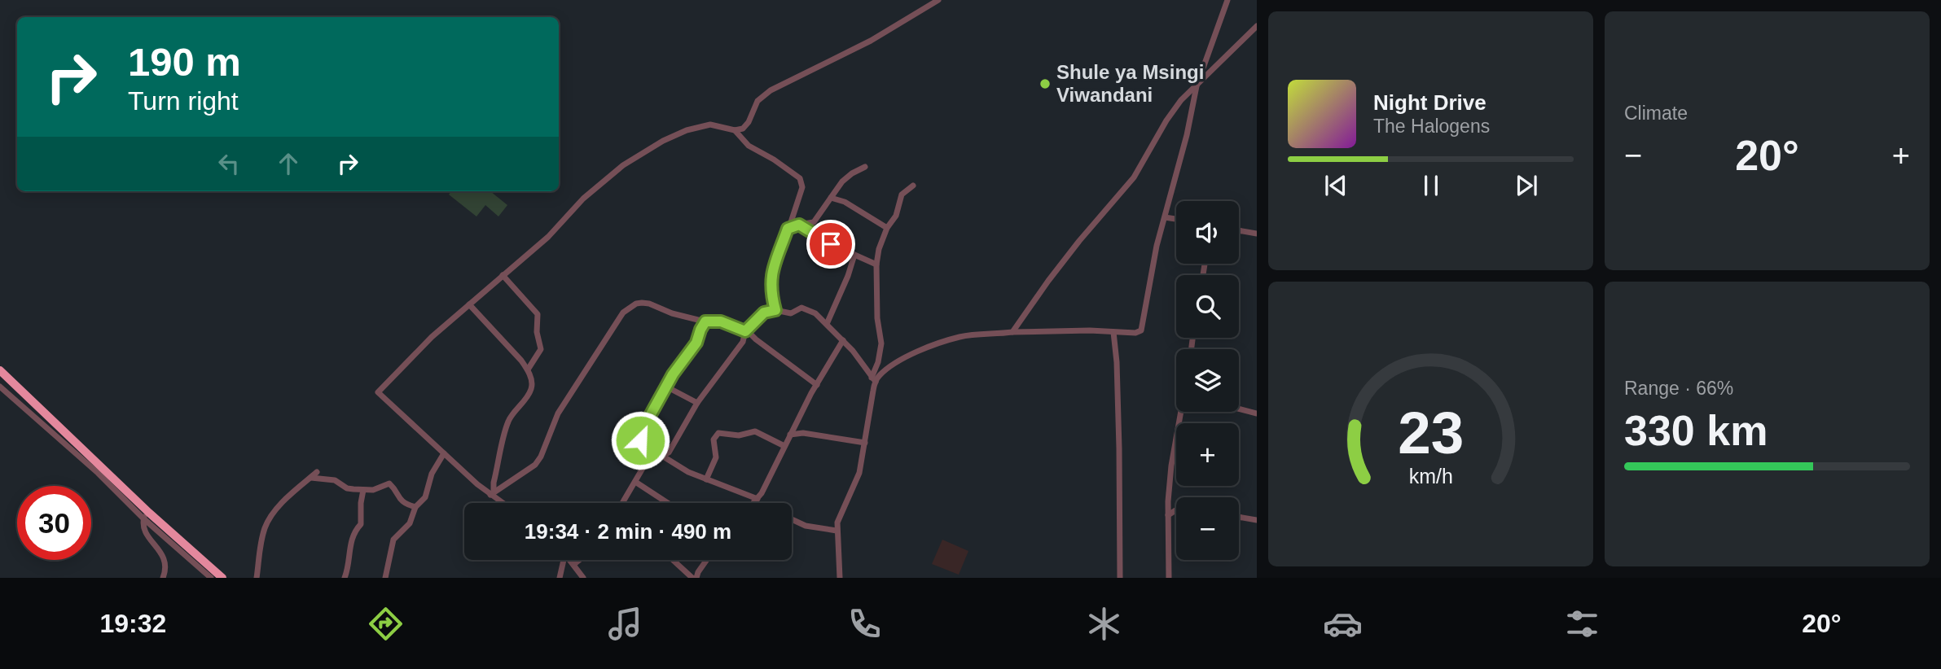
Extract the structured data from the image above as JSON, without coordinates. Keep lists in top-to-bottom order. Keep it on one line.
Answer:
{"places":["Shule ya Msingi Viwandani"],"page":{"tile":["Climate",["Range · 66%","330 km"]],"turn":["190 m","Turn right"],"song":["Night Drive","The Halogens"],"heat":["−","20°","+"],"map_buttons":["+","−"],"limit":"30","trip":"19:34 · 2 min · 490 m","tabs":["19:32","20°"],"gauge":["23","km/h"]}}
